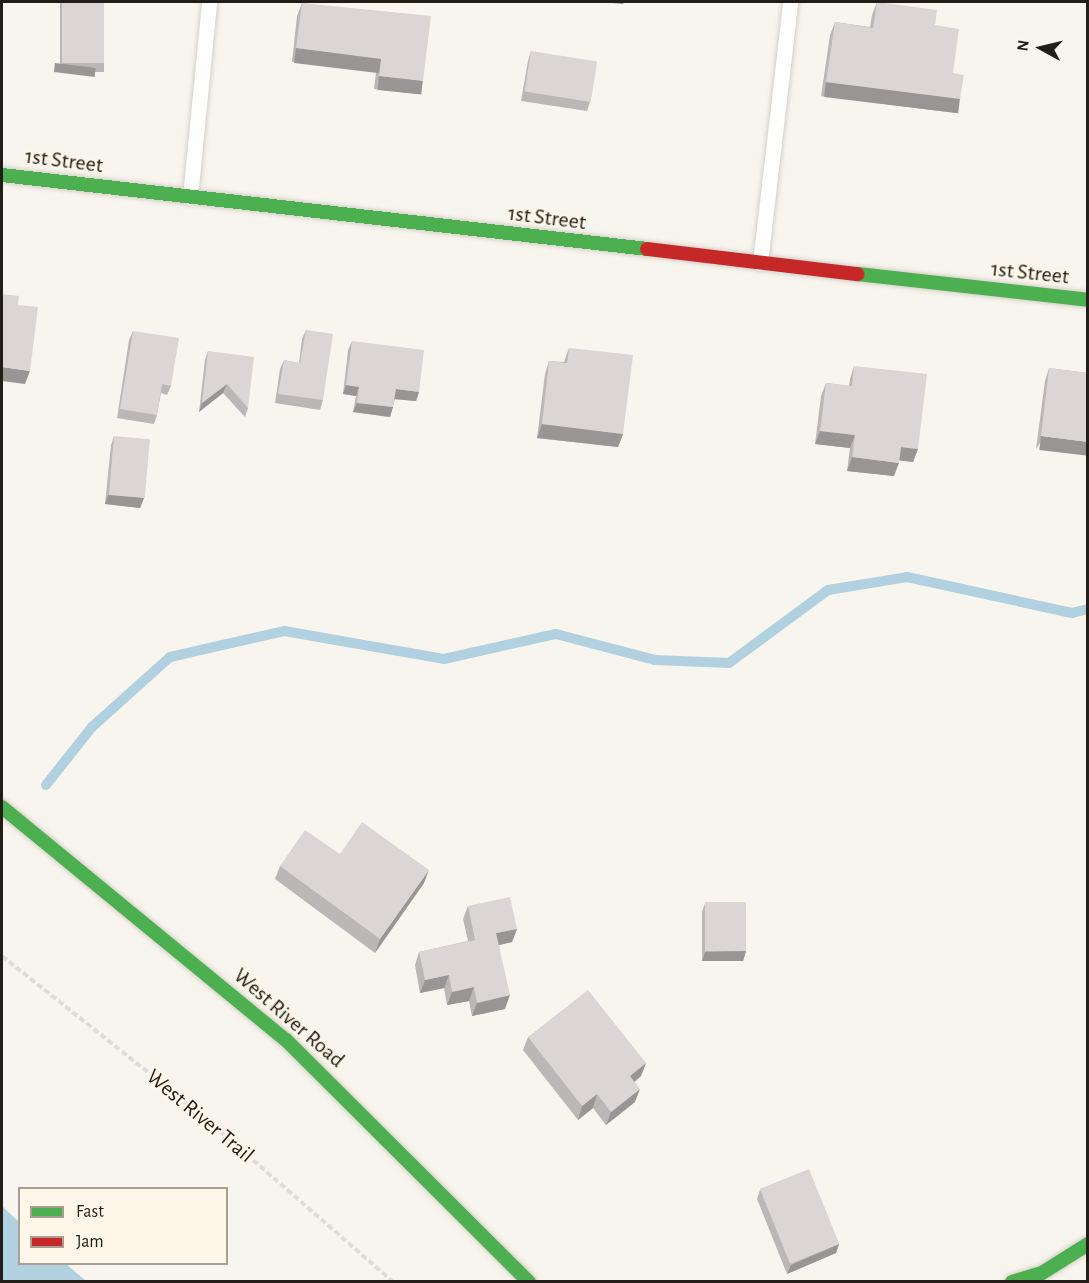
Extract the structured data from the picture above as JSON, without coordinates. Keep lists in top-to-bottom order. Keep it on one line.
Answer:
{"streets":{"street":["1st Street","West River Road"],"path":["West River Trail"]},"legend":["Fast","Jam"],"north":"left"}
